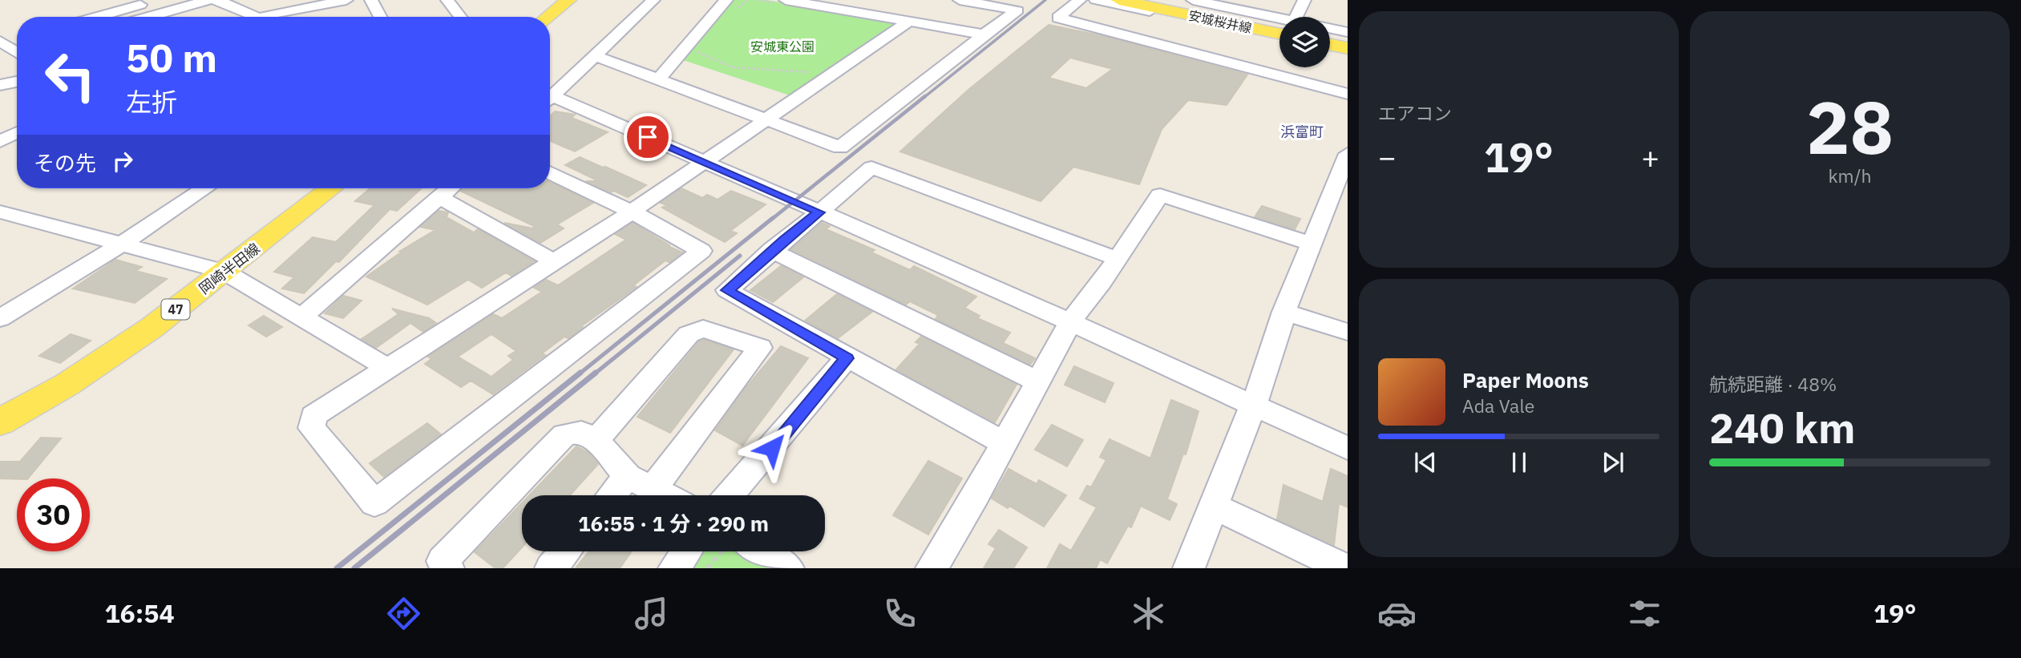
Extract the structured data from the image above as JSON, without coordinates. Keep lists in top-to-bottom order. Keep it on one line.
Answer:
{"streets":{"main road":["安城桜井線","岡崎半田線","47"]},"districts":["浜富町"],"parks":["安城東公園"],"page":{"tile":["エアコン",["28","km/h"],["航続距離 · 48%","240 km"]],"turn":["50 m","左折"],"heat":["−","19°","+"],"then":"その先","song":["Paper Moons","Ada Vale"],"limit":"30","trip":"16:55 · 1 分 · 290 m","tabs":["16:54","19°"]}}
